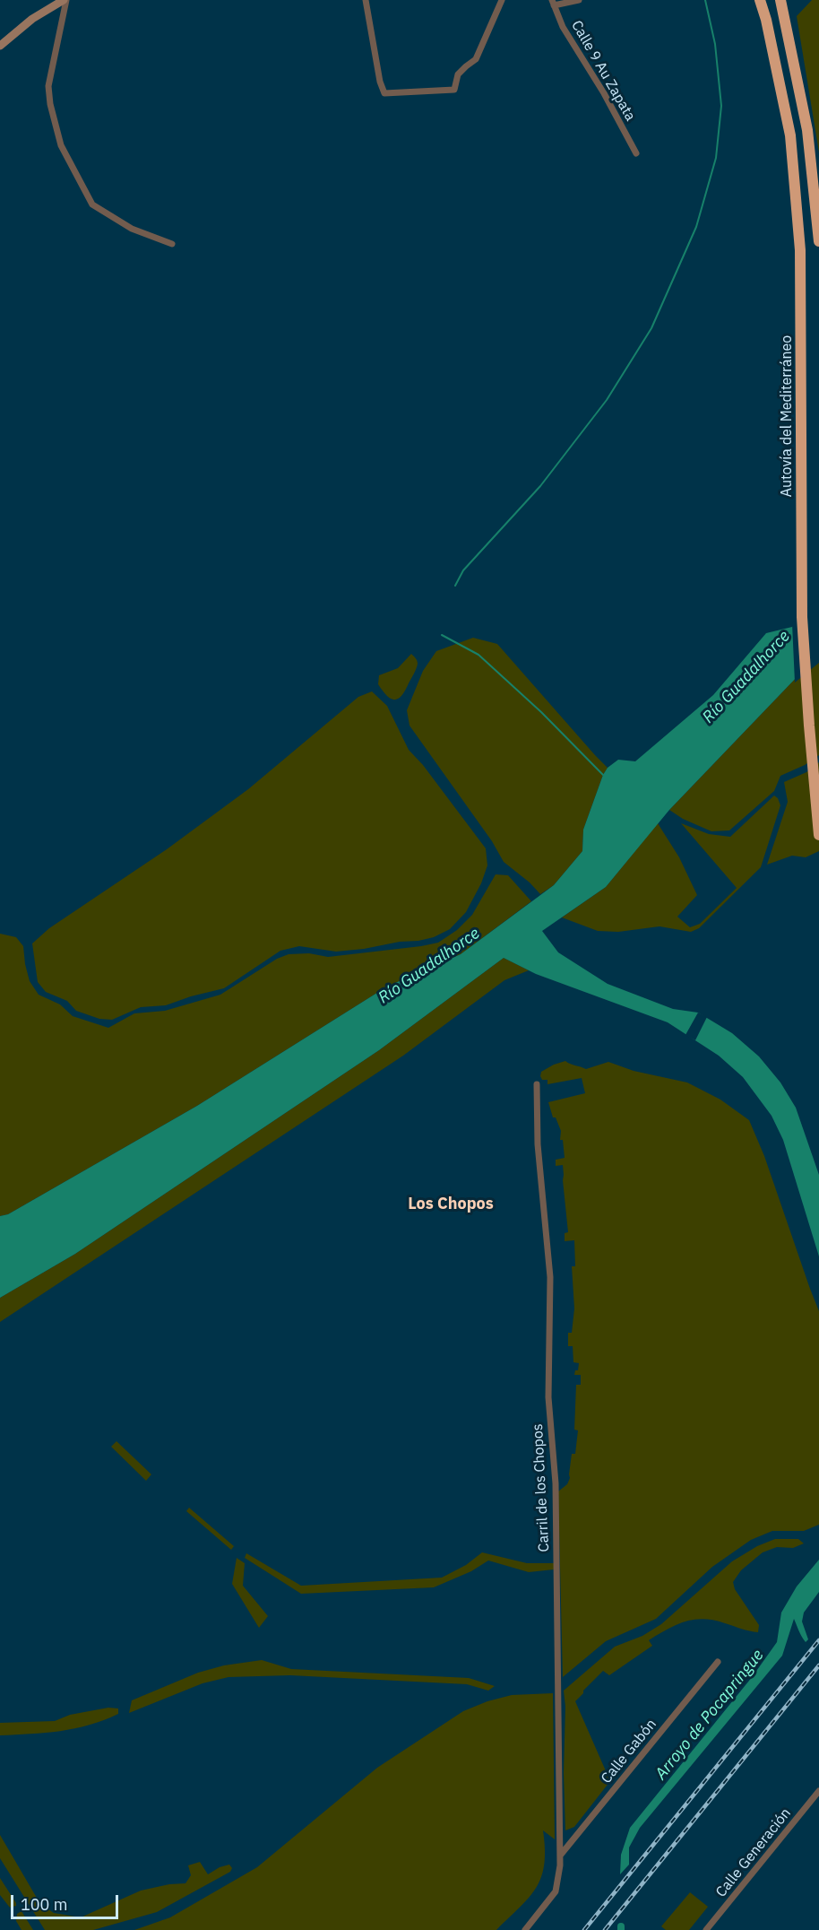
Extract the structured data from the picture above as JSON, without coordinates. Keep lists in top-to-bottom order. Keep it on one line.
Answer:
{"streets":{"highway":["Autovía del Mediterráneo"],"street":["Calle 9 Au Zapata","Carril de los Chopos","Calle Gabón","Calle Generación"]},"crossings":[["Carril de los Chopos","Calle Gabón"]],"districts":["Los Chopos"],"water":["Río Guadalhorce","Arroyo de Pocapringue"],"scale_bar":"100 m"}
